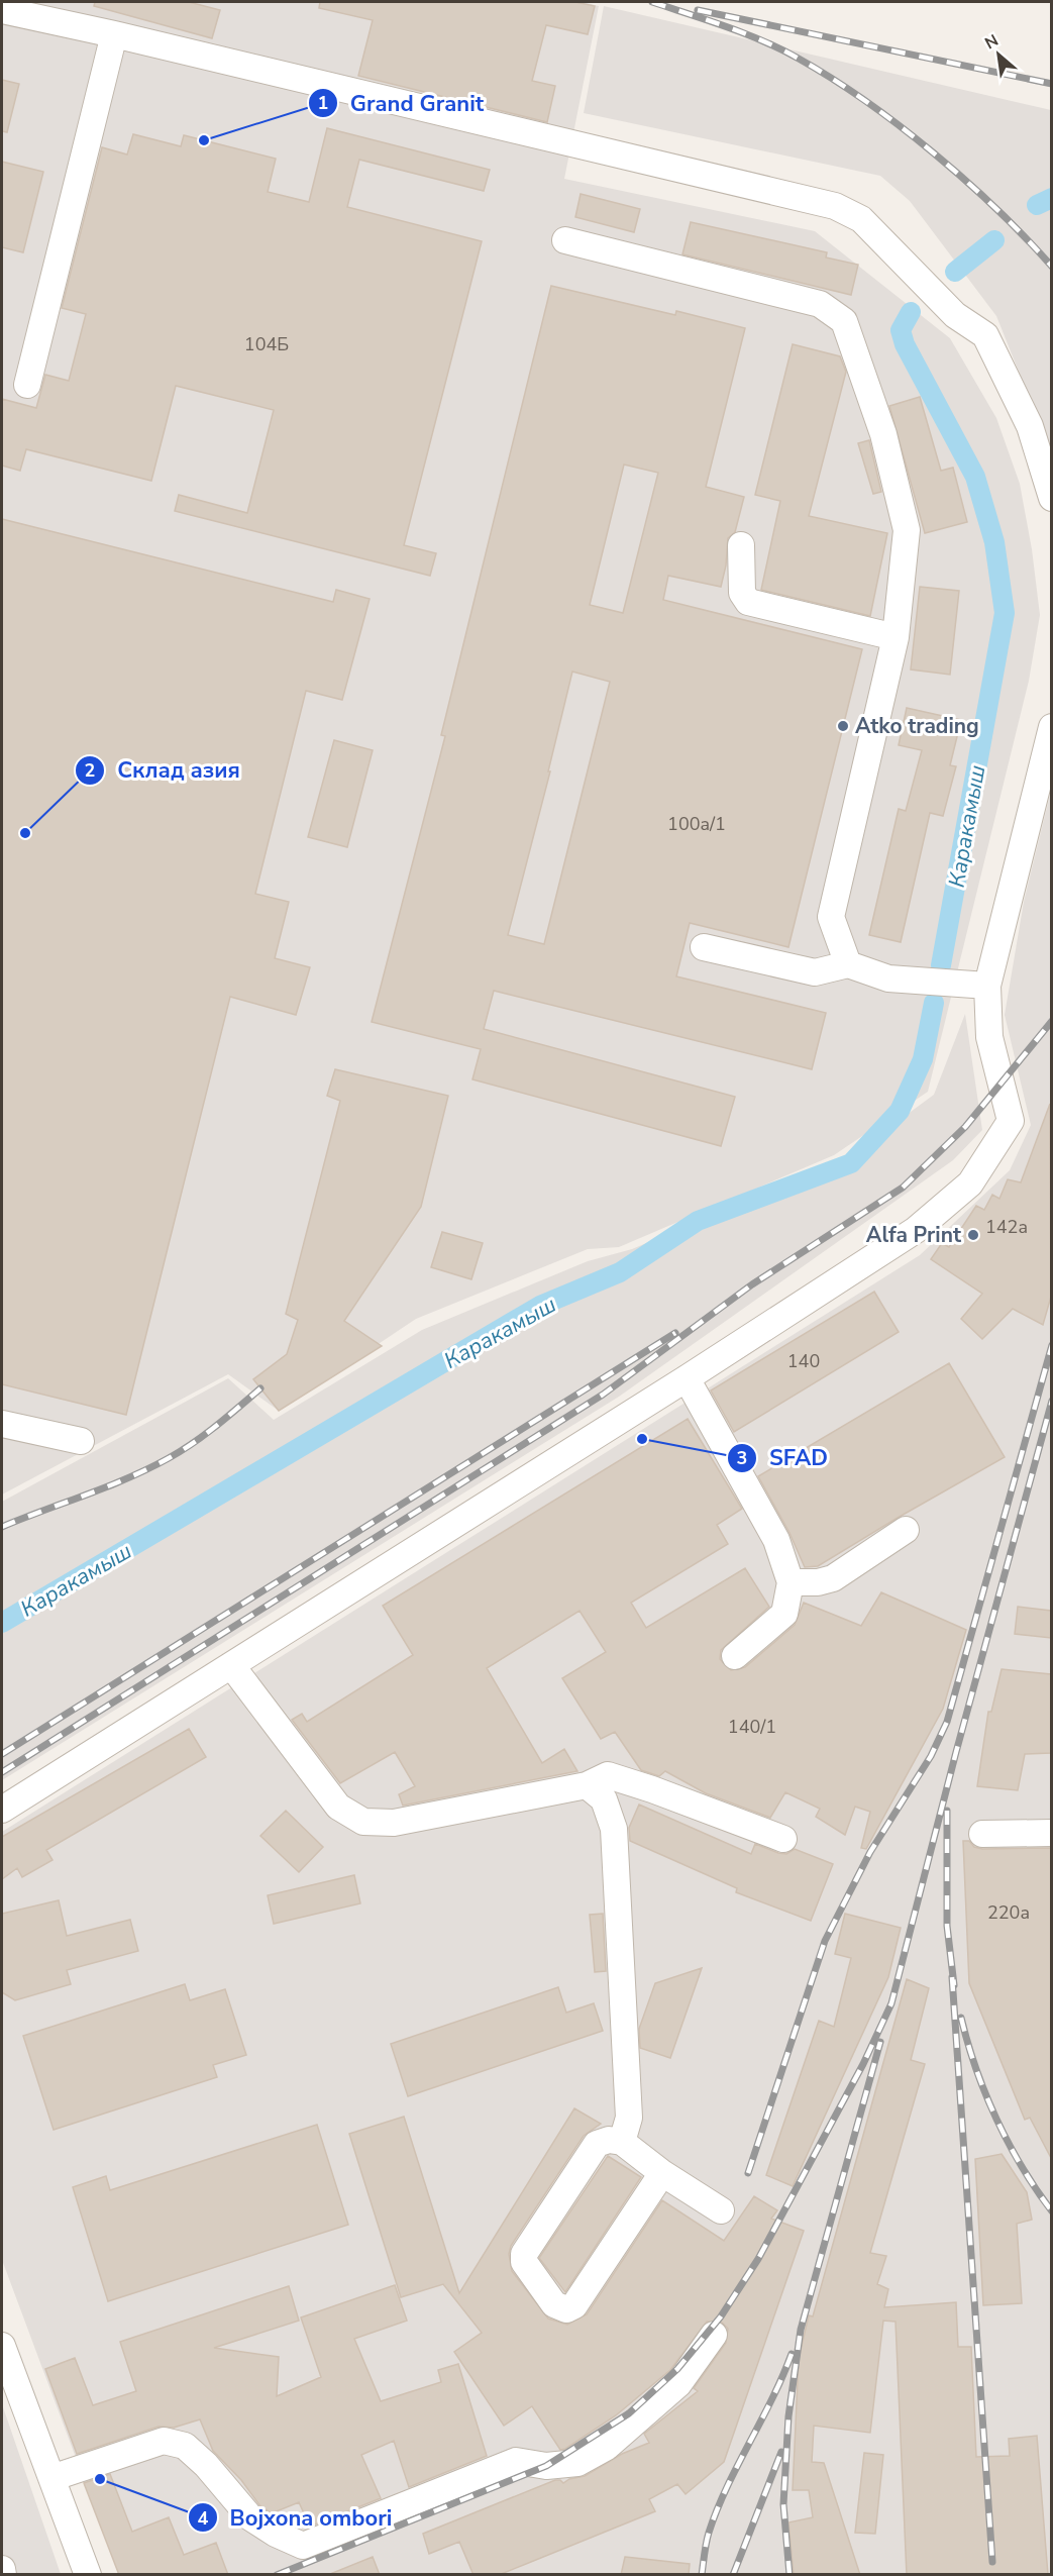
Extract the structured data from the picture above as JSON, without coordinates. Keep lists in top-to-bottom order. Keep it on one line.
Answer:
{"water":["Каракамыш"],"places":["Grand Granit","Atko trading","Склад азия","Alfa Print","SFAD","Bojxona ombori"],"house_numbers":["104Б","100a/1","142a","140","140/1","220a"],"north":"top left"}
